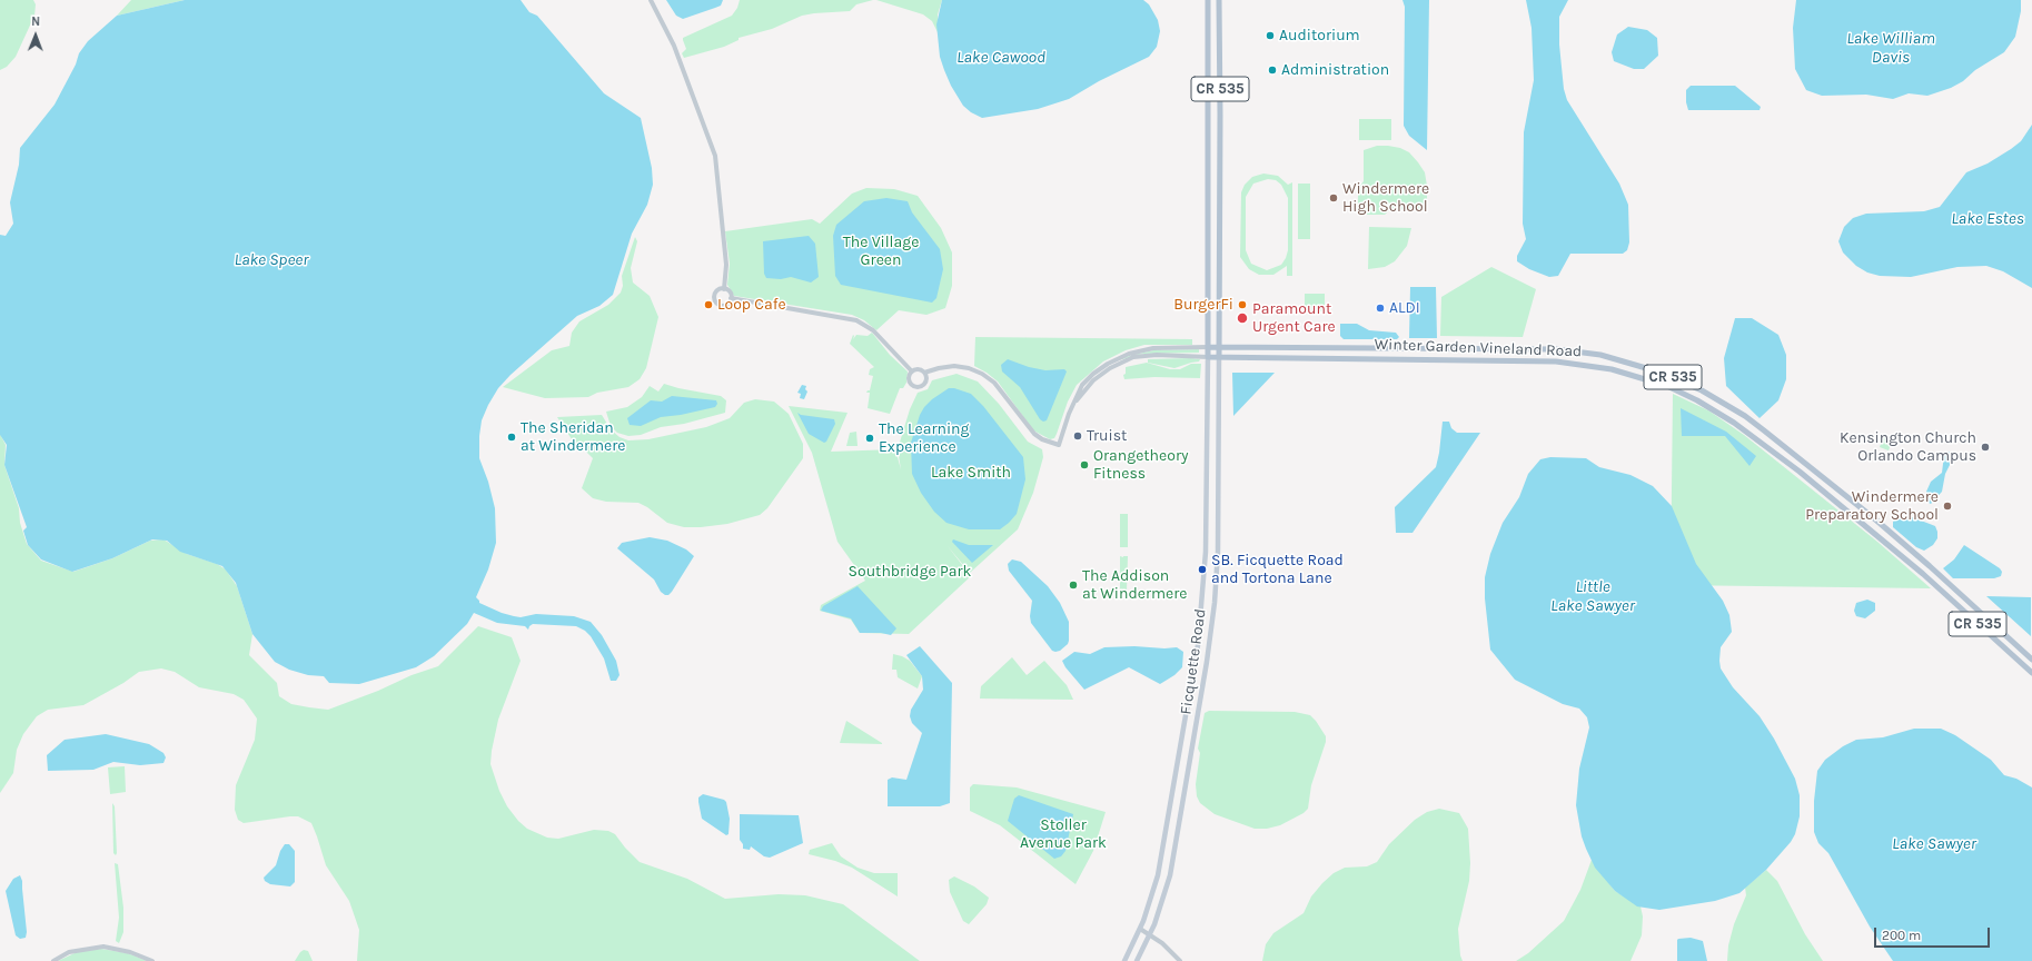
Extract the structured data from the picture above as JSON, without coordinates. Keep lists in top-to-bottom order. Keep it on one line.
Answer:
{"streets":{"main road":["CR 535","Winter Garden Vineland Road","Ficquette Road"]},"crossings":[["CR 535","Winter Garden Vineland Road"],["CR 535","Ficquette Road"],["Winter Garden Vineland Road","Ficquette Road"]],"water":["Lake William Davis","Lake Cawood","Lake Estes","Lake Speer","Little Lake Sawyer","Lake Sawyer"],"parks":["The Village Green","Lake Smith","Southbridge Park","Stoller Avenue Park"],"places":["Auditorium","Administration","Windermere High School","Loop Cafe","BurgerFi","ALDI","Paramount Urgent Care","Truist","The Sheridan at Windermere","The Learning Experience","Kensington Church Orlando Campus","Orangetheory Fitness","Windermere Preparatory School","SB. Ficquette Road and Tortona Lane","The Addison at Windermere"],"scale_bar":"200 m","north":"top"}
